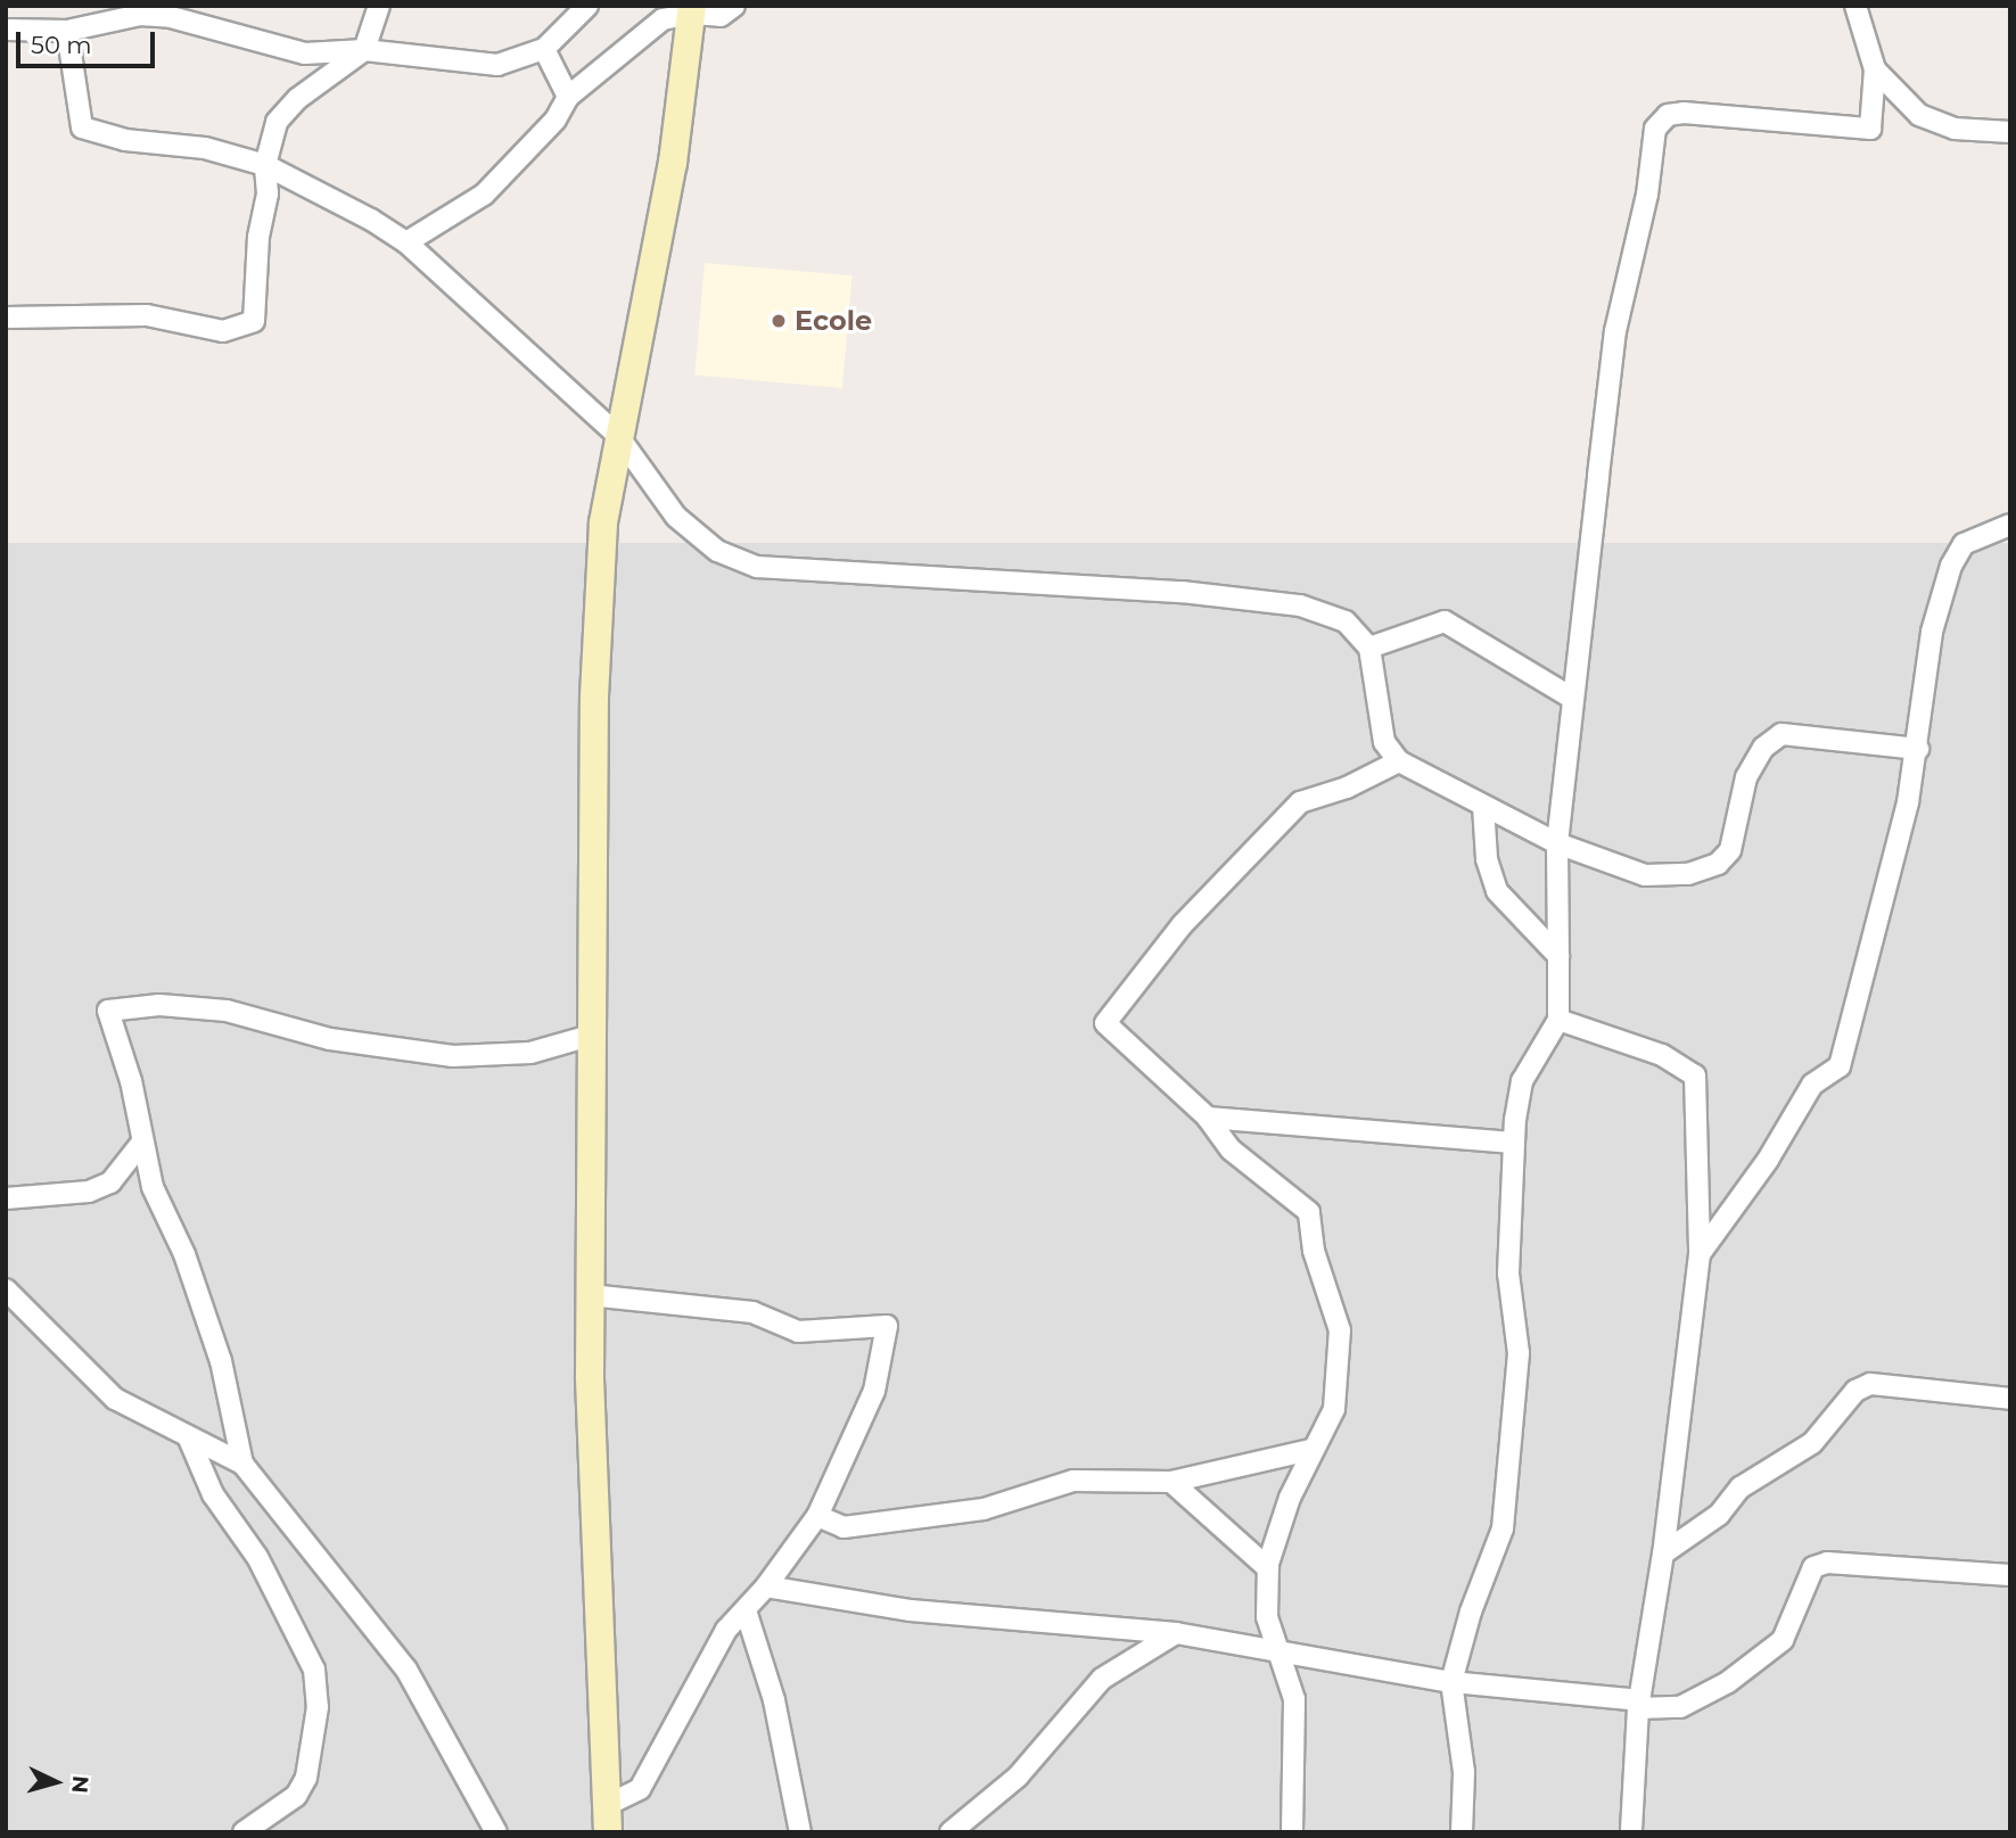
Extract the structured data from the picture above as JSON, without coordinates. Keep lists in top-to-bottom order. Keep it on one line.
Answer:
{"places":["Ecole"],"scale_bar":"50 m","north":"right"}
